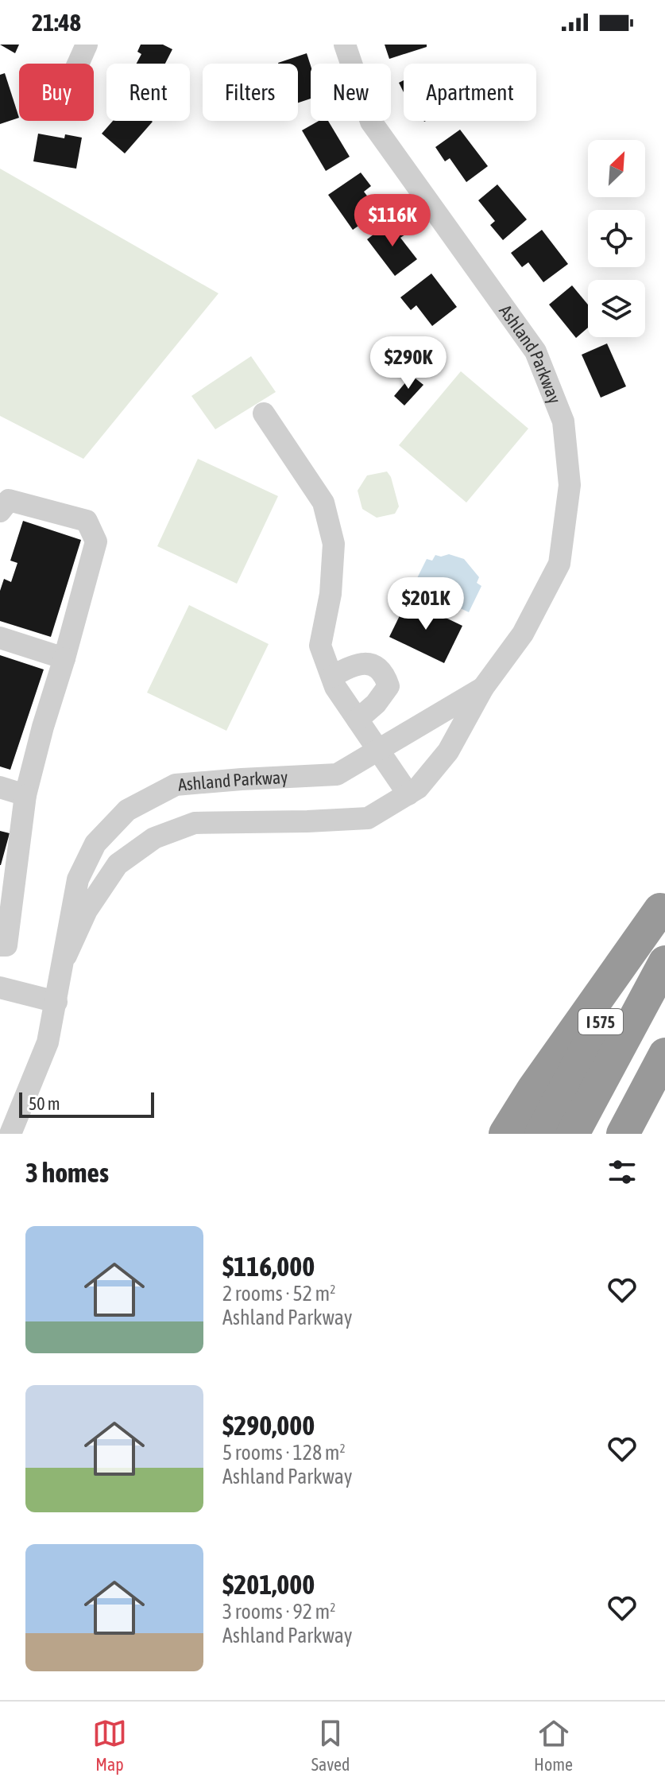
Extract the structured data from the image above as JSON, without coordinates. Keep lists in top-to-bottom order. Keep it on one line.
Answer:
{"streets":{"highway":["I 575"],"street":["Ashland Parkway"]},"scale_bar":"50 m","north":"top right","page":{"status":"21:48","chip":["Buy","Rent","Filters","New","Apartment"],"price":["$116K","$290K","$201K"],"scale":"50 m","heading":"3 homes","list":[{"name":"$116,000","note":"2 rooms · 52 m² · Ashland Parkway"},{"name":"$290,000","note":"5 rooms · 128 m² · Ashland Parkway"},{"name":"$201,000","note":"3 rooms · 92 m² · Ashland Parkway"}],"tabs":["Map","Saved","Home"]}}
